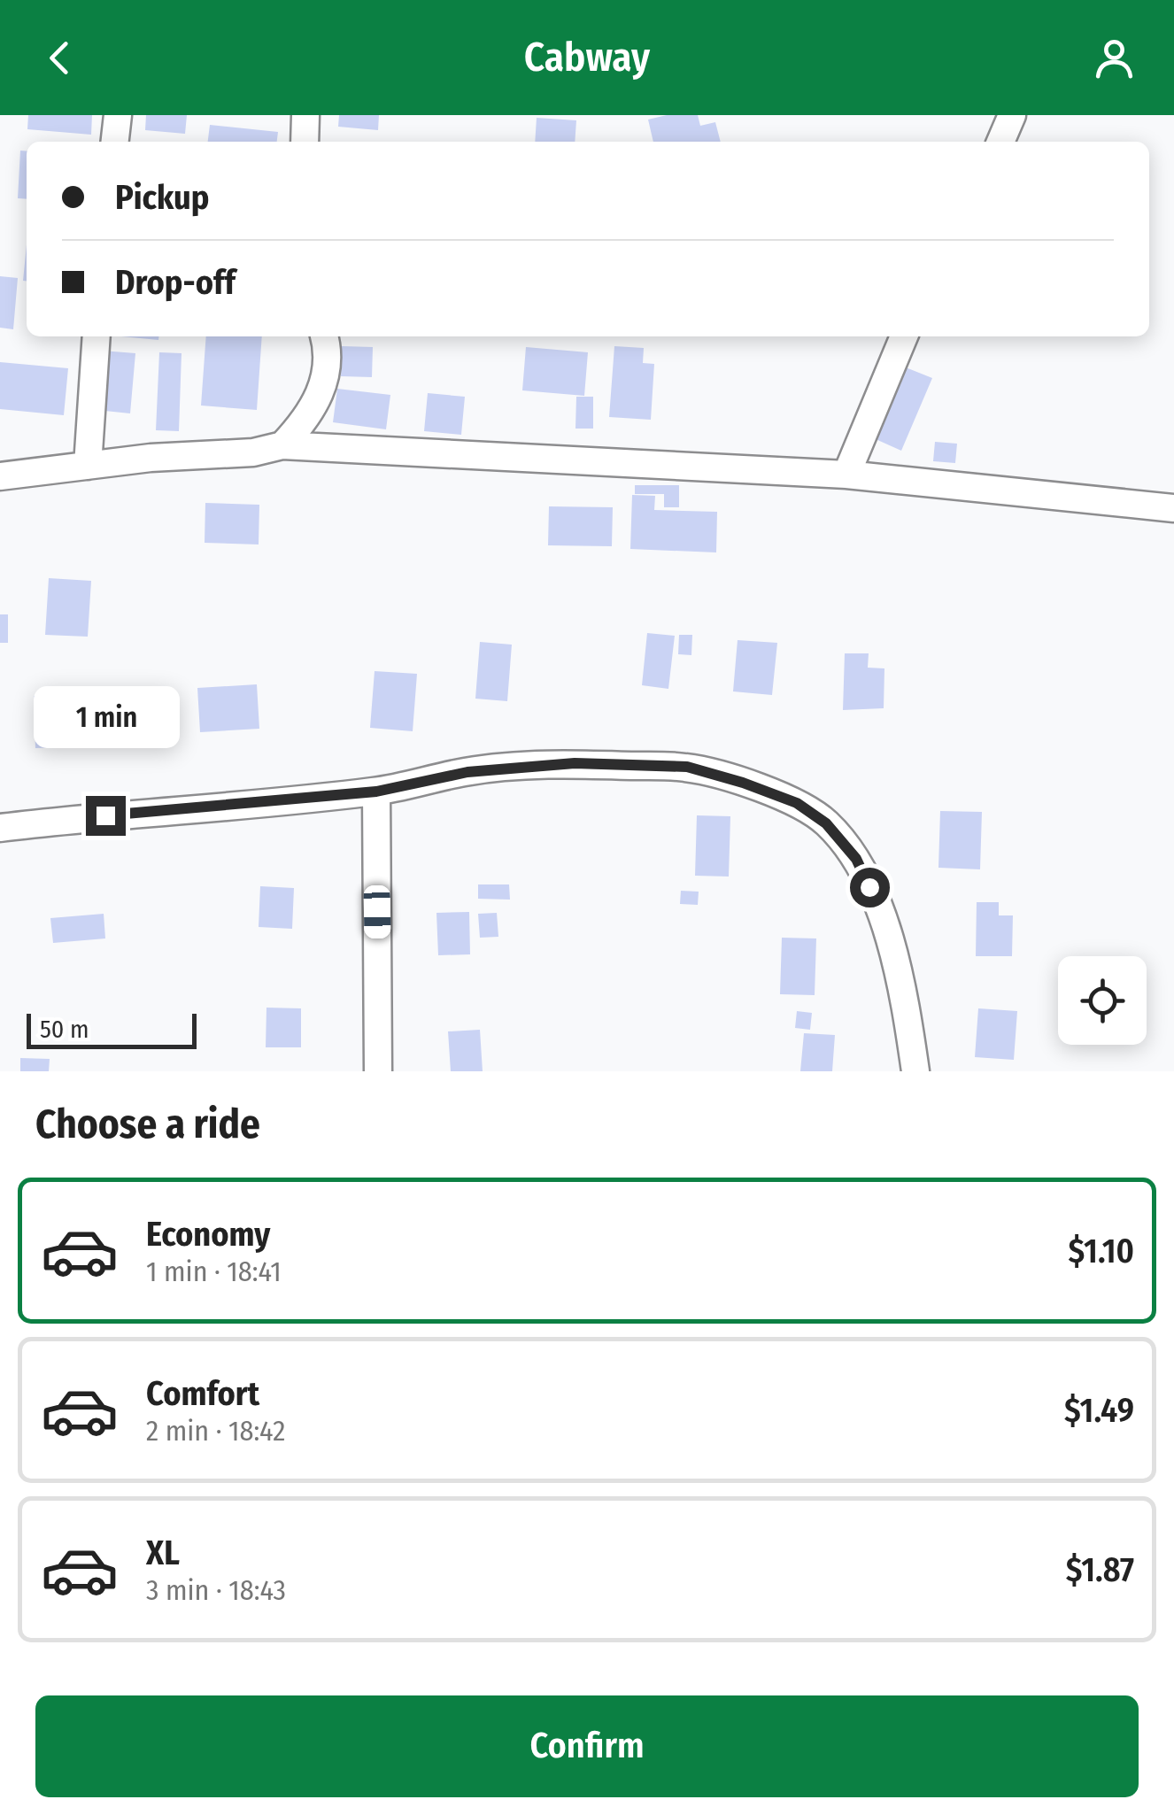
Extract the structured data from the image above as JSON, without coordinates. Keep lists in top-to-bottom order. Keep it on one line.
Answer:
{"scale_bar":"50 m","page":{"header":"Cabway","banner":["Pickup","Drop-off"],"bubble":"1 min","scale":"50 m","heading":"Choose a ride","list":[{"name":"Economy","note":"1 min · 18:41","value":"$1.10"},{"name":"Comfort","note":"2 min · 18:42","value":"$1.49"},{"name":"XL","note":"3 min · 18:43","value":"$1.87"}],"buttons":"Confirm"}}
